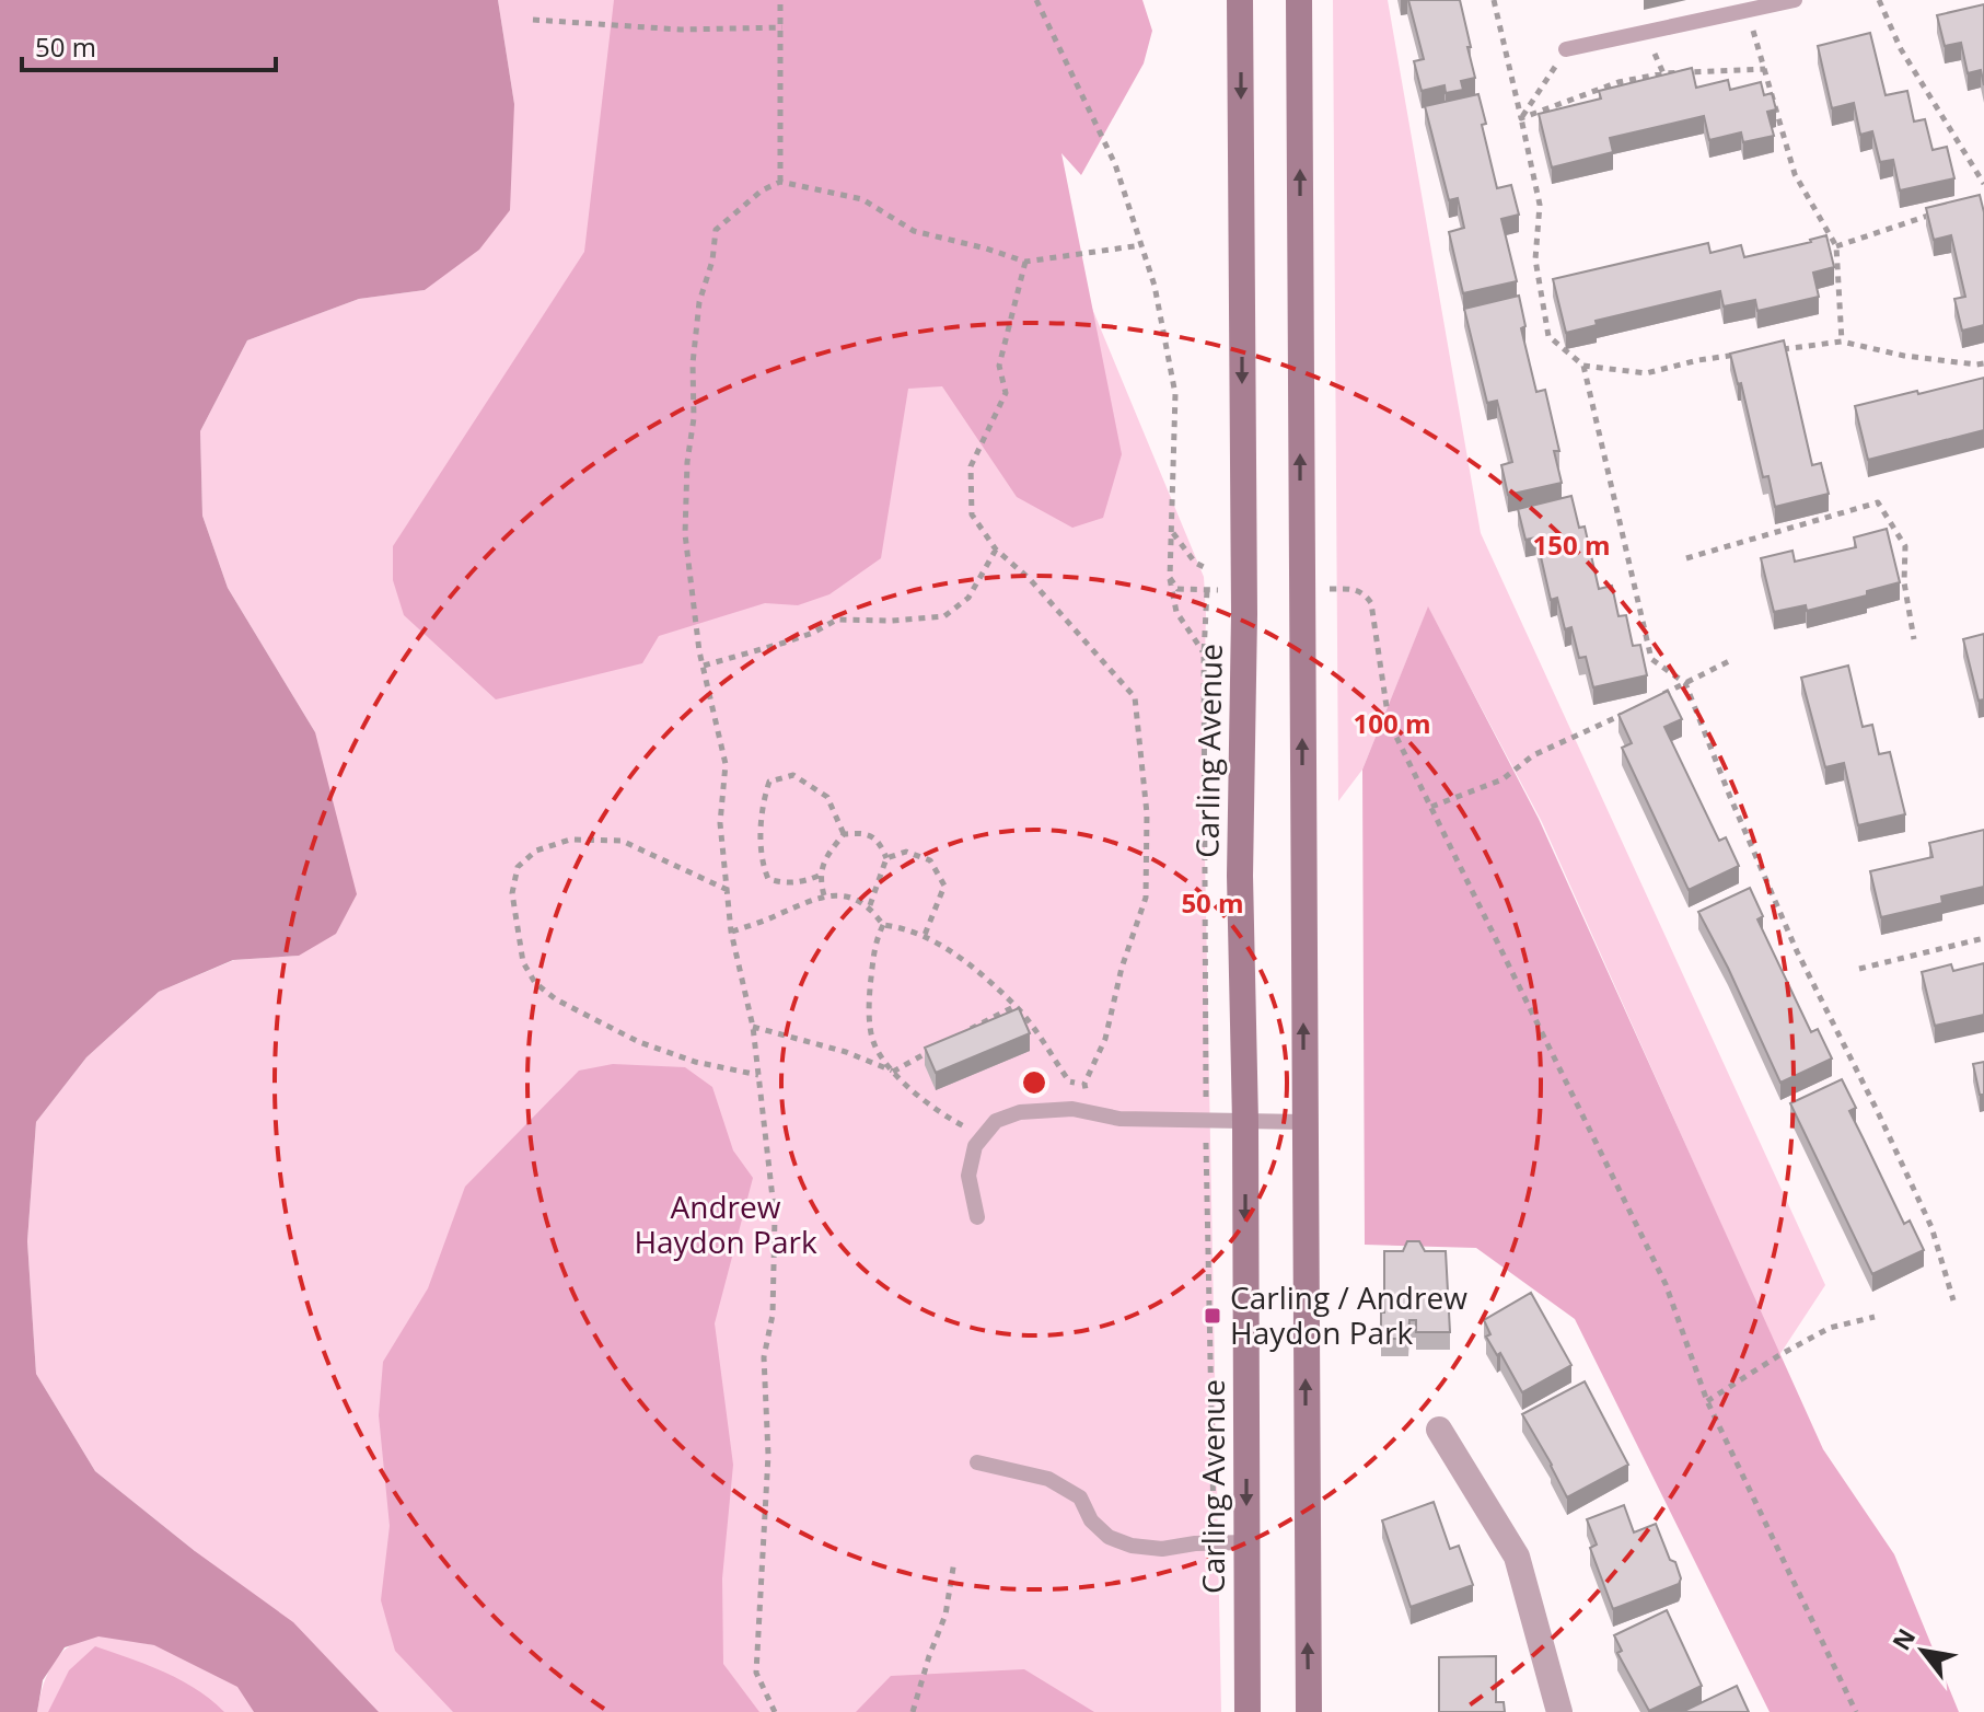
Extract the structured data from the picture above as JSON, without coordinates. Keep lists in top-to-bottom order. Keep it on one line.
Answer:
{"streets":{"main road":["Carling Avenue"]},"parks":["Andrew Haydon Park"],"places":{"transit":["Carling / Andrew Haydon Park"]},"scale_bar":"50 m","north":"top left","rings":["150 m","100 m","50 m"]}
